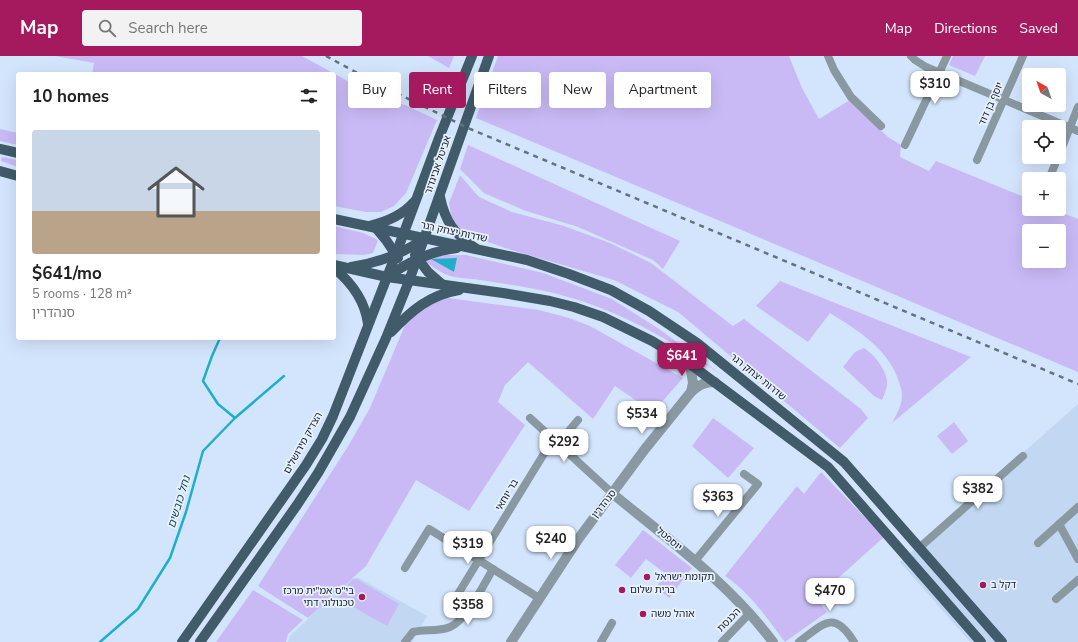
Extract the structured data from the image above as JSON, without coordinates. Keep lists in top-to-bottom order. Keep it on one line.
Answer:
{"streets":{"main road":["אביטל אביגדור","שדרות יצחק רגר","הצדיק מירושלים"],"street":["יוסף בן דוד","בר יוחאי","סנהדרין","יוספטל","הכנסת"]},"crossings":[["אביטל אביגדור","שדרות יצחק רגר"],["אביטל אביגדור","הצדיק מירושלים"],["שדרות יצחק רגר","הצדיק מירושלים"],["בר יוחאי","יוספטל"],["סנהדרין","יוספטל"],["יוספטל","הכנסת"]],"water":["נחל כובשים"],"places":["תקומת ישראל","דקל ב","ברית שלום","בי\"ס אמ\"ית מרכז טכנולוגי דתי","אוהל משה"],"north":"top left","page":{"header":"Map","search":"Search here","nav":["Map","Directions","Saved"],"map_buttons":["+","−"],"price":["$310","$641","$534","$292","$382","$363","$240","$319","$470","$358"],"chip":["Buy","Rent","Filters","New","Apartment"],"heading":"10 homes","list":[{"name":"$641/mo","note":"5 rooms · 128 m² · סנהדרין"}]}}
